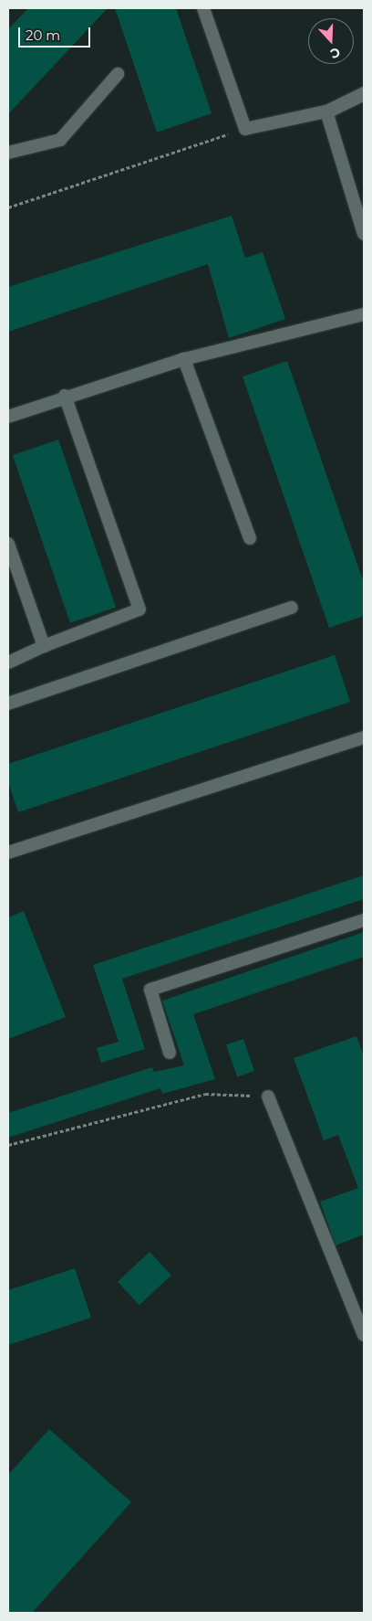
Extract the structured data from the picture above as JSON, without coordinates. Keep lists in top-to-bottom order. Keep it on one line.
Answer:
{"scale_bar":"20 m","north":"bottom"}
